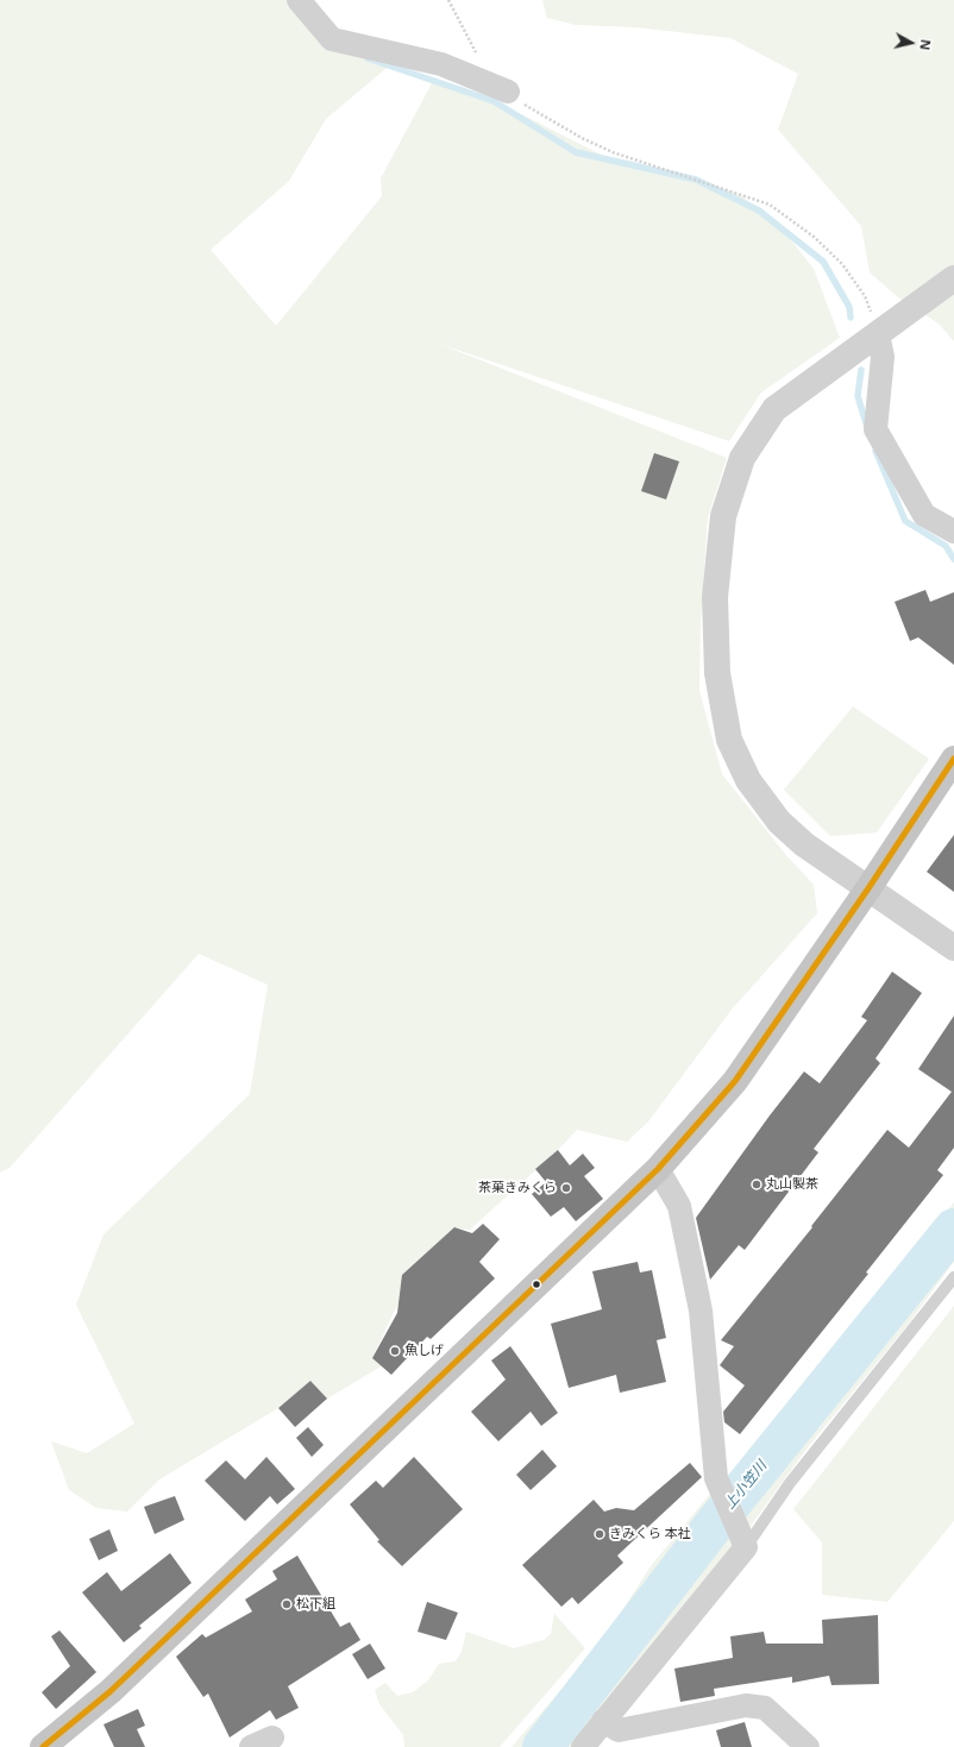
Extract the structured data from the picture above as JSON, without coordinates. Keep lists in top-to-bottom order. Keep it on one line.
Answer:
{"water":["上小笠川"],"places":["丸山製茶","茶菓きみくら","魚しげ","きみくら 本社","松下組"],"north":"right"}
